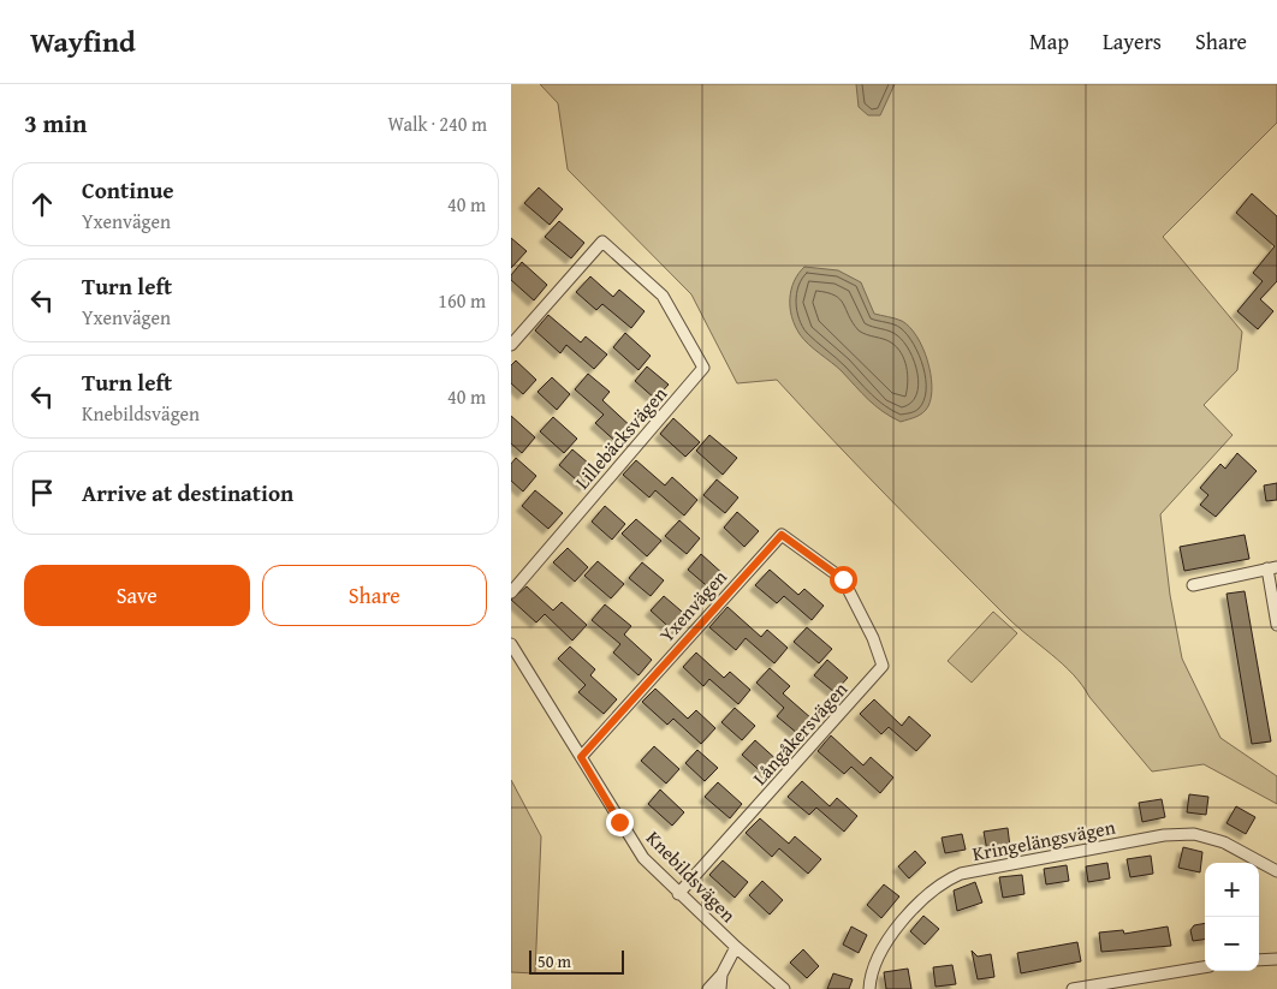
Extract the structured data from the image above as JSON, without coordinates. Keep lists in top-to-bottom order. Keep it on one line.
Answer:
{"streets":{"street":["Lillebäcksvägen","Yxenvägen","Långåkersvägen","Kringelängsvägen","Knebildsvägen"]},"crossings":[["Yxenvägen","Långåkersvägen"],["Yxenvägen","Knebildsvägen"],["Långåkersvägen","Knebildsvägen"]],"scale_bar":"50 m","page":{"header":"Wayfind","nav":["Map","Layers","Share"],"heading":["3 min","Walk · 240 m"],"list":[["Continue","Yxenvägen","40 m"],["Turn left","Yxenvägen","160 m"],["Turn left","Knebildsvägen","40 m"],"Arrive at destination"],"buttons":["Save","Share"],"map_buttons":["+","−"],"scale":"50 m"}}
